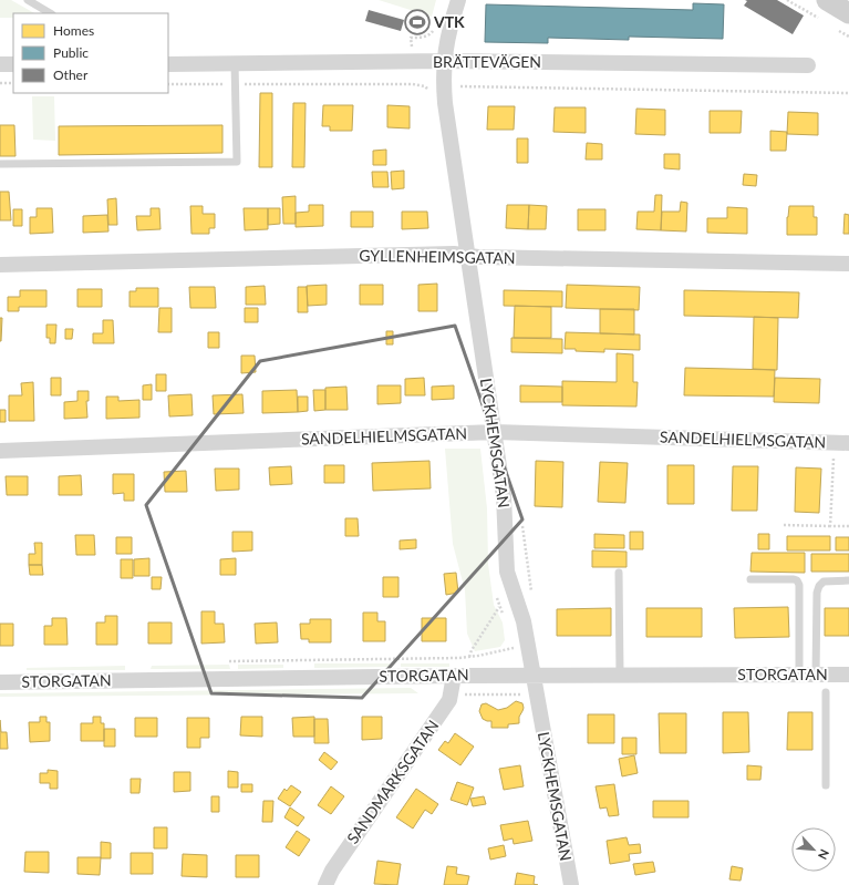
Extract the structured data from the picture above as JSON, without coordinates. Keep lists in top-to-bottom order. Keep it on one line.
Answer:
{"streets":{"street":["BRÄTTEVÄGEN","GYLLENHEIMSGATAN","SANDELHIELMSGATAN","LYCKHEMSGATAN","STORGATAN","SANDMARKSGATAN"]},"crossings":[["BRÄTTEVÄGEN","LYCKHEMSGATAN"],["GYLLENHEIMSGATAN","LYCKHEMSGATAN"],["SANDELHIELMSGATAN","LYCKHEMSGATAN"],["LYCKHEMSGATAN","STORGATAN"],["STORGATAN","SANDMARKSGATAN"]],"places":{"sports":["VTK"]},"legend":["Homes","Public","Other"],"north":"bottom right"}
